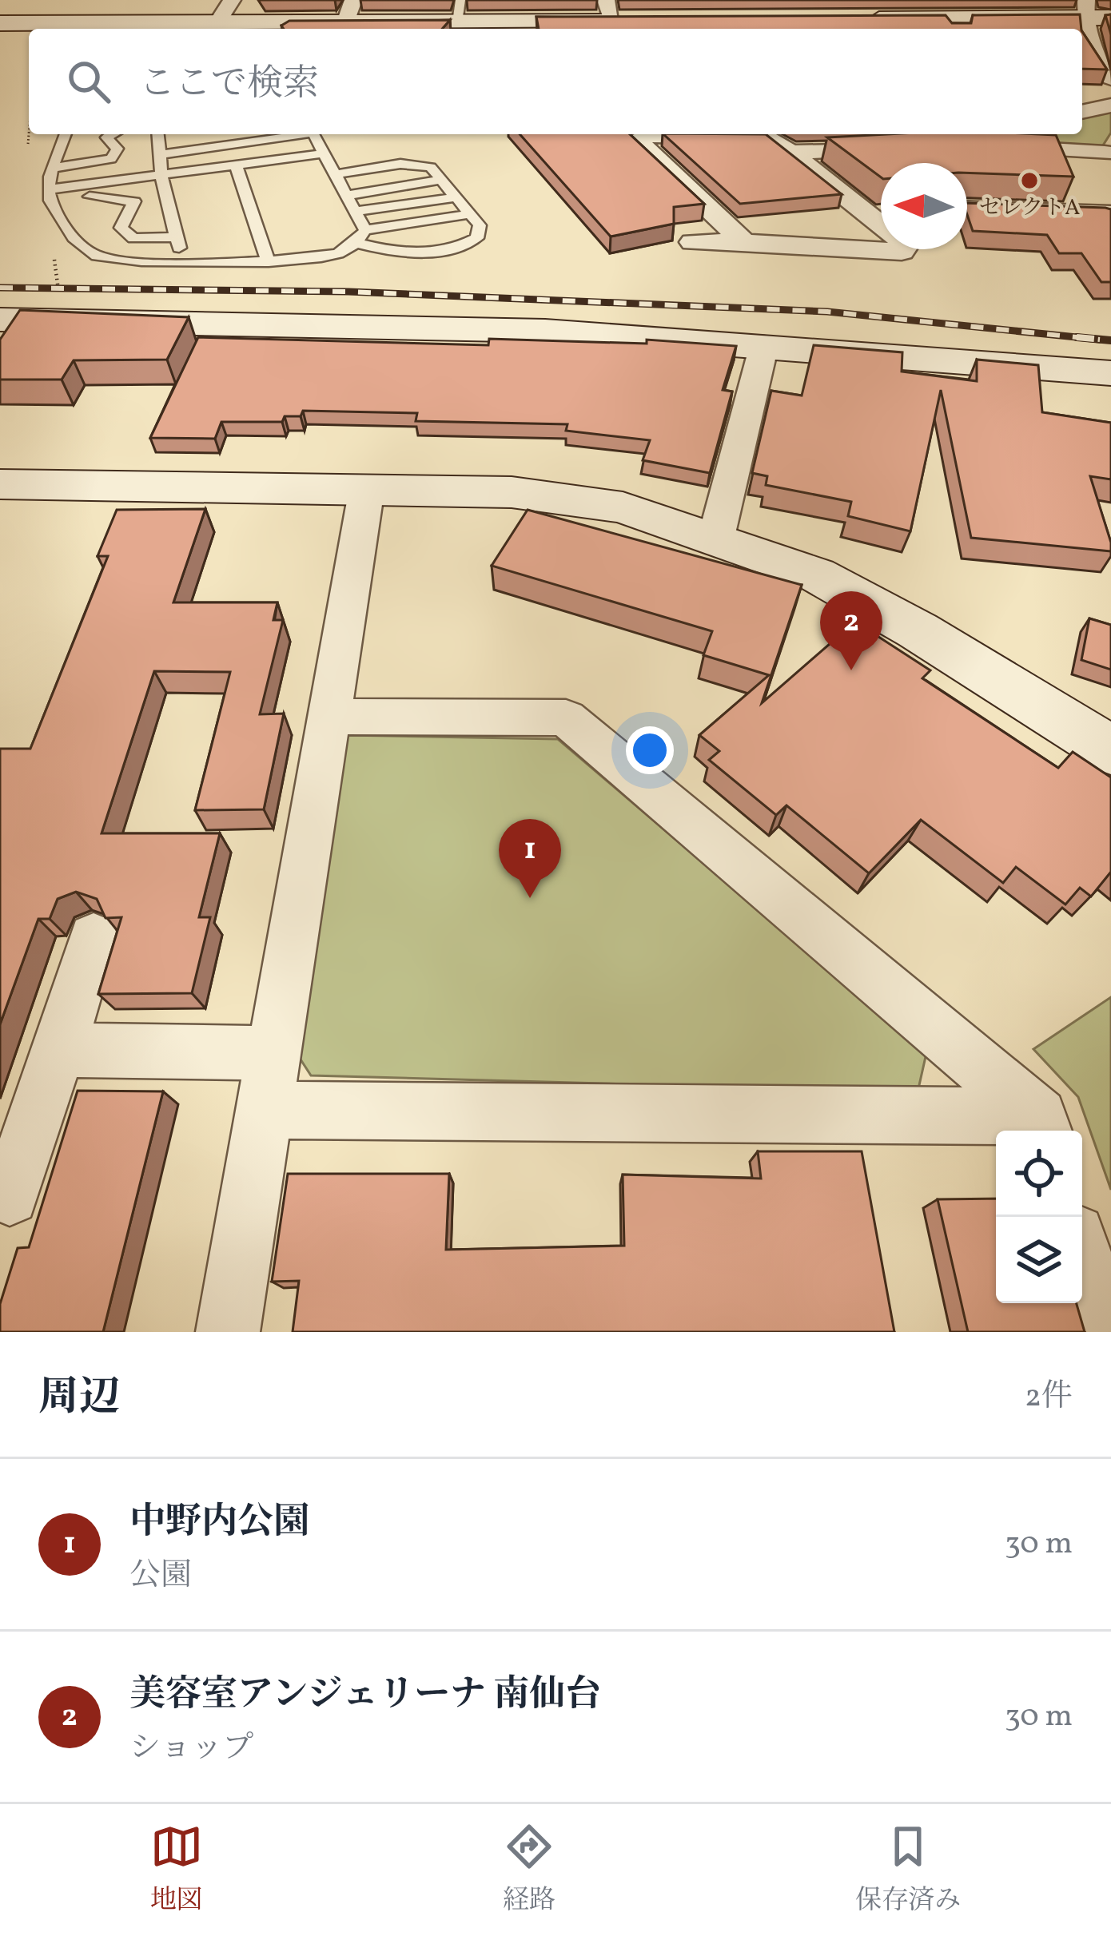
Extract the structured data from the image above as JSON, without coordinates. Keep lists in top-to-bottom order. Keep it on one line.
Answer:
{"places":["セレクトA"],"north":"left","page":{"search":"ここで検索","pins":["2","1"],"heading":["周辺","2件"],"list":[{"mark":"1","name":"中野内公園","note":"公園","value":"30 m"},{"mark":"2","name":"美容室アンジェリーナ 南仙台","note":"ショップ","value":"30 m"}],"nav":["地図","経路","保存済み"]}}
